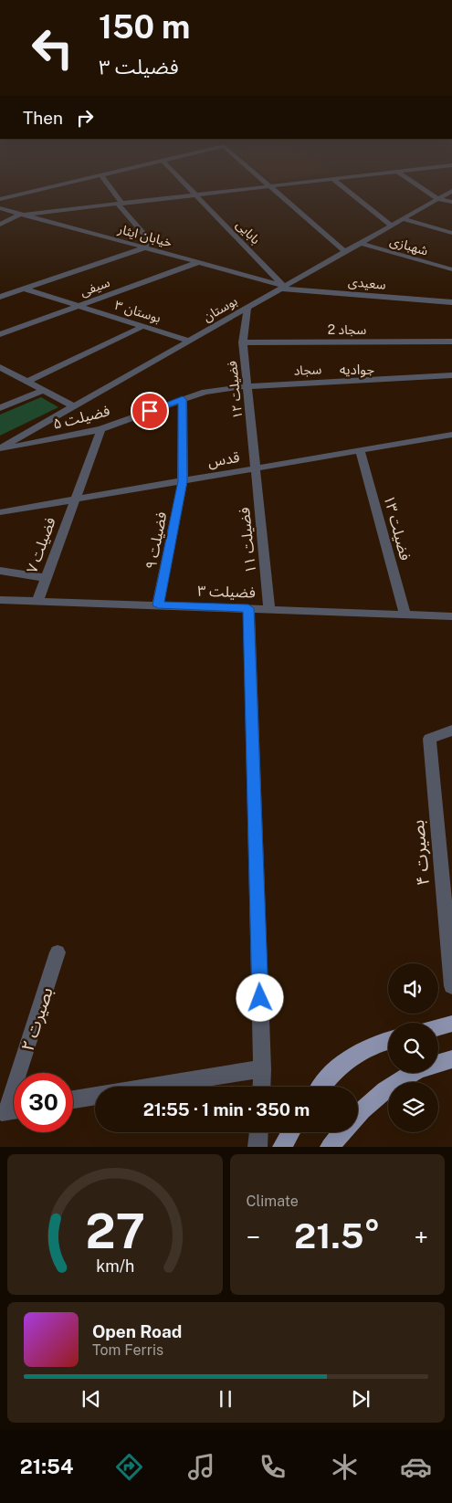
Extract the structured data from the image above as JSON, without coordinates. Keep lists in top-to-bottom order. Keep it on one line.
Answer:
{"streets":{"street":["بابایی","خیابان ایثار","شهبازی","سعیدی","سیفی","بوستان","بوستان ۳","سجاد 2","سجاد","فضیلت ۱۲","فضیلت ۵","قدس","فضیلت ۱۳","فضیلت ۹","فضیلت ۱۱","فضیلت ۷","فضیلت ۳","بصیرت ۴","بصیرت ۲"]},"crossings":[["بابایی","خیابان ایثار"],["بابایی","سعیدی"],["بابایی","بوستان"],["خیابان ایثار","سعیدی"],["خیابان ایثار","سیفی"],["خیابان ایثار","بوستان"],["شهبازی","بوستان"],["سعیدی","بوستان"],["سیفی","بوستان ۳"],["بوستان","بوستان ۳"],["بوستان","فضیلت ۱۲"],["بوستان","فضیلت ۵"],["سجاد 2","فضیلت ۱۲"],["سجاد","فضیلت ۱۲"],["سجاد","فضیلت ۵"],["فضیلت ۱۲","فضیلت ۵"],["فضیلت ۱۲","قدس"],["فضیلت ۱۲","فضیلت ۱۱"],["فضیلت ۵","فضیلت ۹"],["فضیلت ۵","فضیلت ۷"],["قدس","فضیلت ۱۳"],["قدس","فضیلت ۹"],["قدس","فضیلت ۱۱"],["قدس","فضیلت ۷"],["فضیلت ۱۳","فضیلت ۳"],["فضیلت ۹","فضیلت ۳"],["فضیلت ۱۱","فضیلت ۳"],["فضیلت ۷","فضیلت ۳"]],"districts":["جوادیه"],"page":{"turn":["150 m","فضیلت ۳"],"then":"Then","limit":"30","trip":"21:55 · 1 min · 350 m","tile":"Climate","heat":["−","21.5°","+"],"song":["Open Road","Tom Ferris"],"tabs":"21:54","gauge":["27","km/h"]}}
